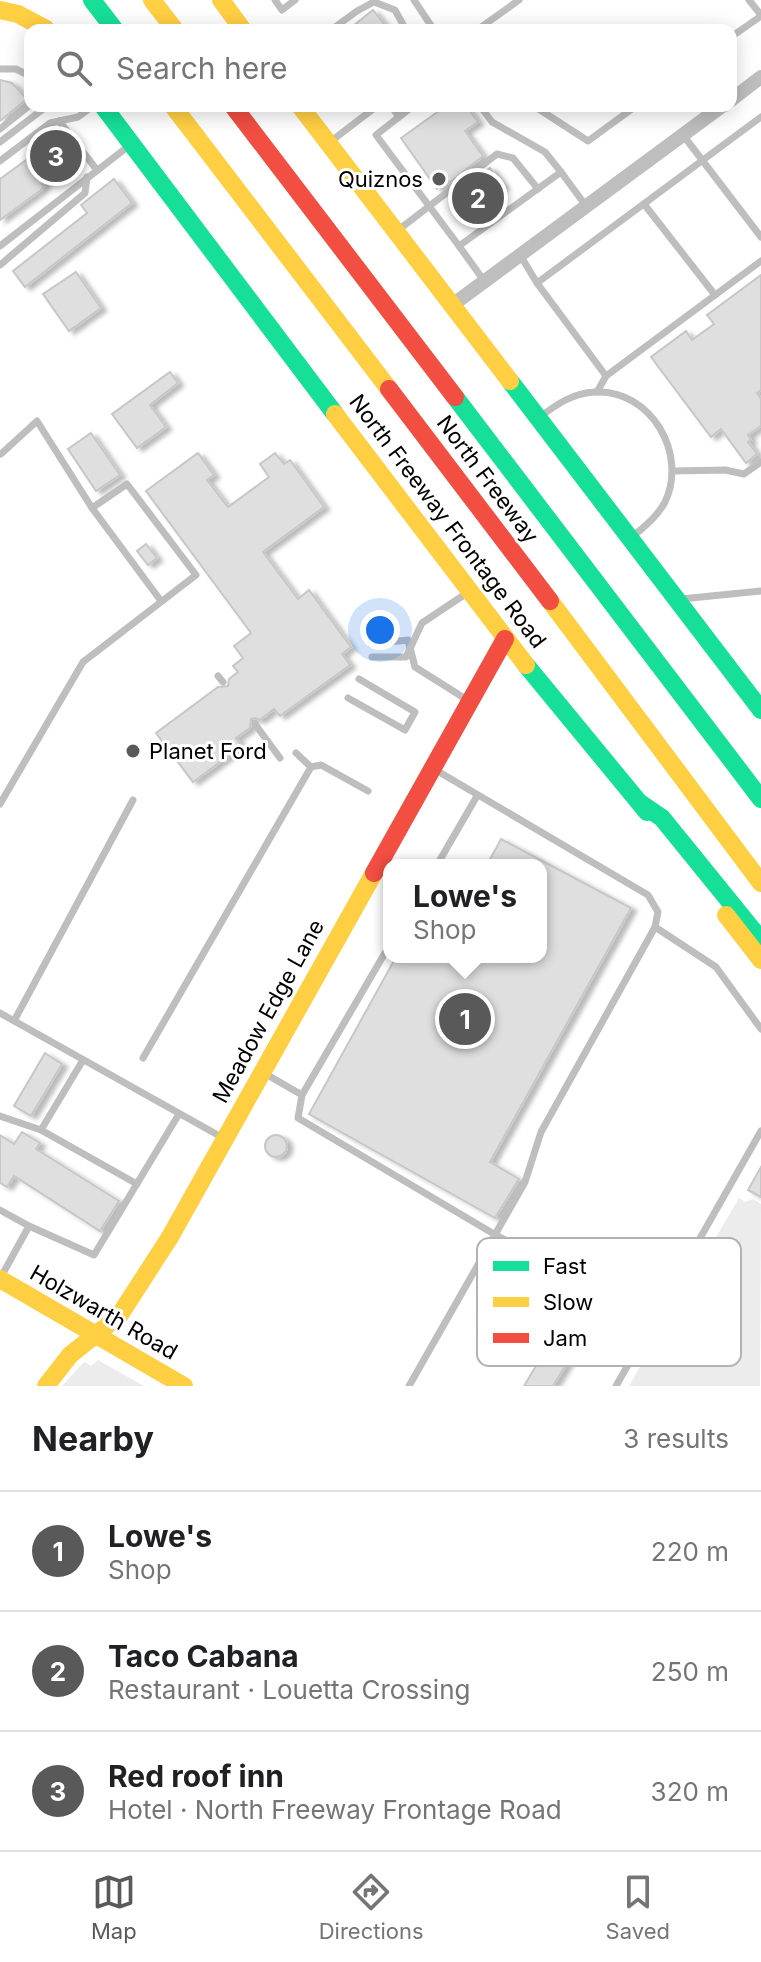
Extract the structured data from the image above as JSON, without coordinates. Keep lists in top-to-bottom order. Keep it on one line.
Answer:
{"streets":{"main road":["North Freeway","North Freeway Frontage Road","Meadow Edge Lane","Holzwarth Road"]},"crossings":[["North Freeway Frontage Road","Meadow Edge Lane"],["Meadow Edge Lane","Holzwarth Road"]],"places":["Quiznos","Planet Ford"],"legend":["Fast","Slow","Jam"],"page":{"search":"Search here","pins":["3","2","1"],"popup":["Lowe's","Shop"],"heading":["Nearby","3 results"],"list":[{"mark":"1","name":"Lowe's","note":"Shop","value":"220 m"},{"mark":"2","name":"Taco Cabana","note":"Restaurant · Louetta Crossing","value":"250 m"},{"mark":"3","name":"Red roof inn","note":"Hotel · North Freeway Frontage Road","value":"320 m"}],"nav":["Map","Directions","Saved"]}}
